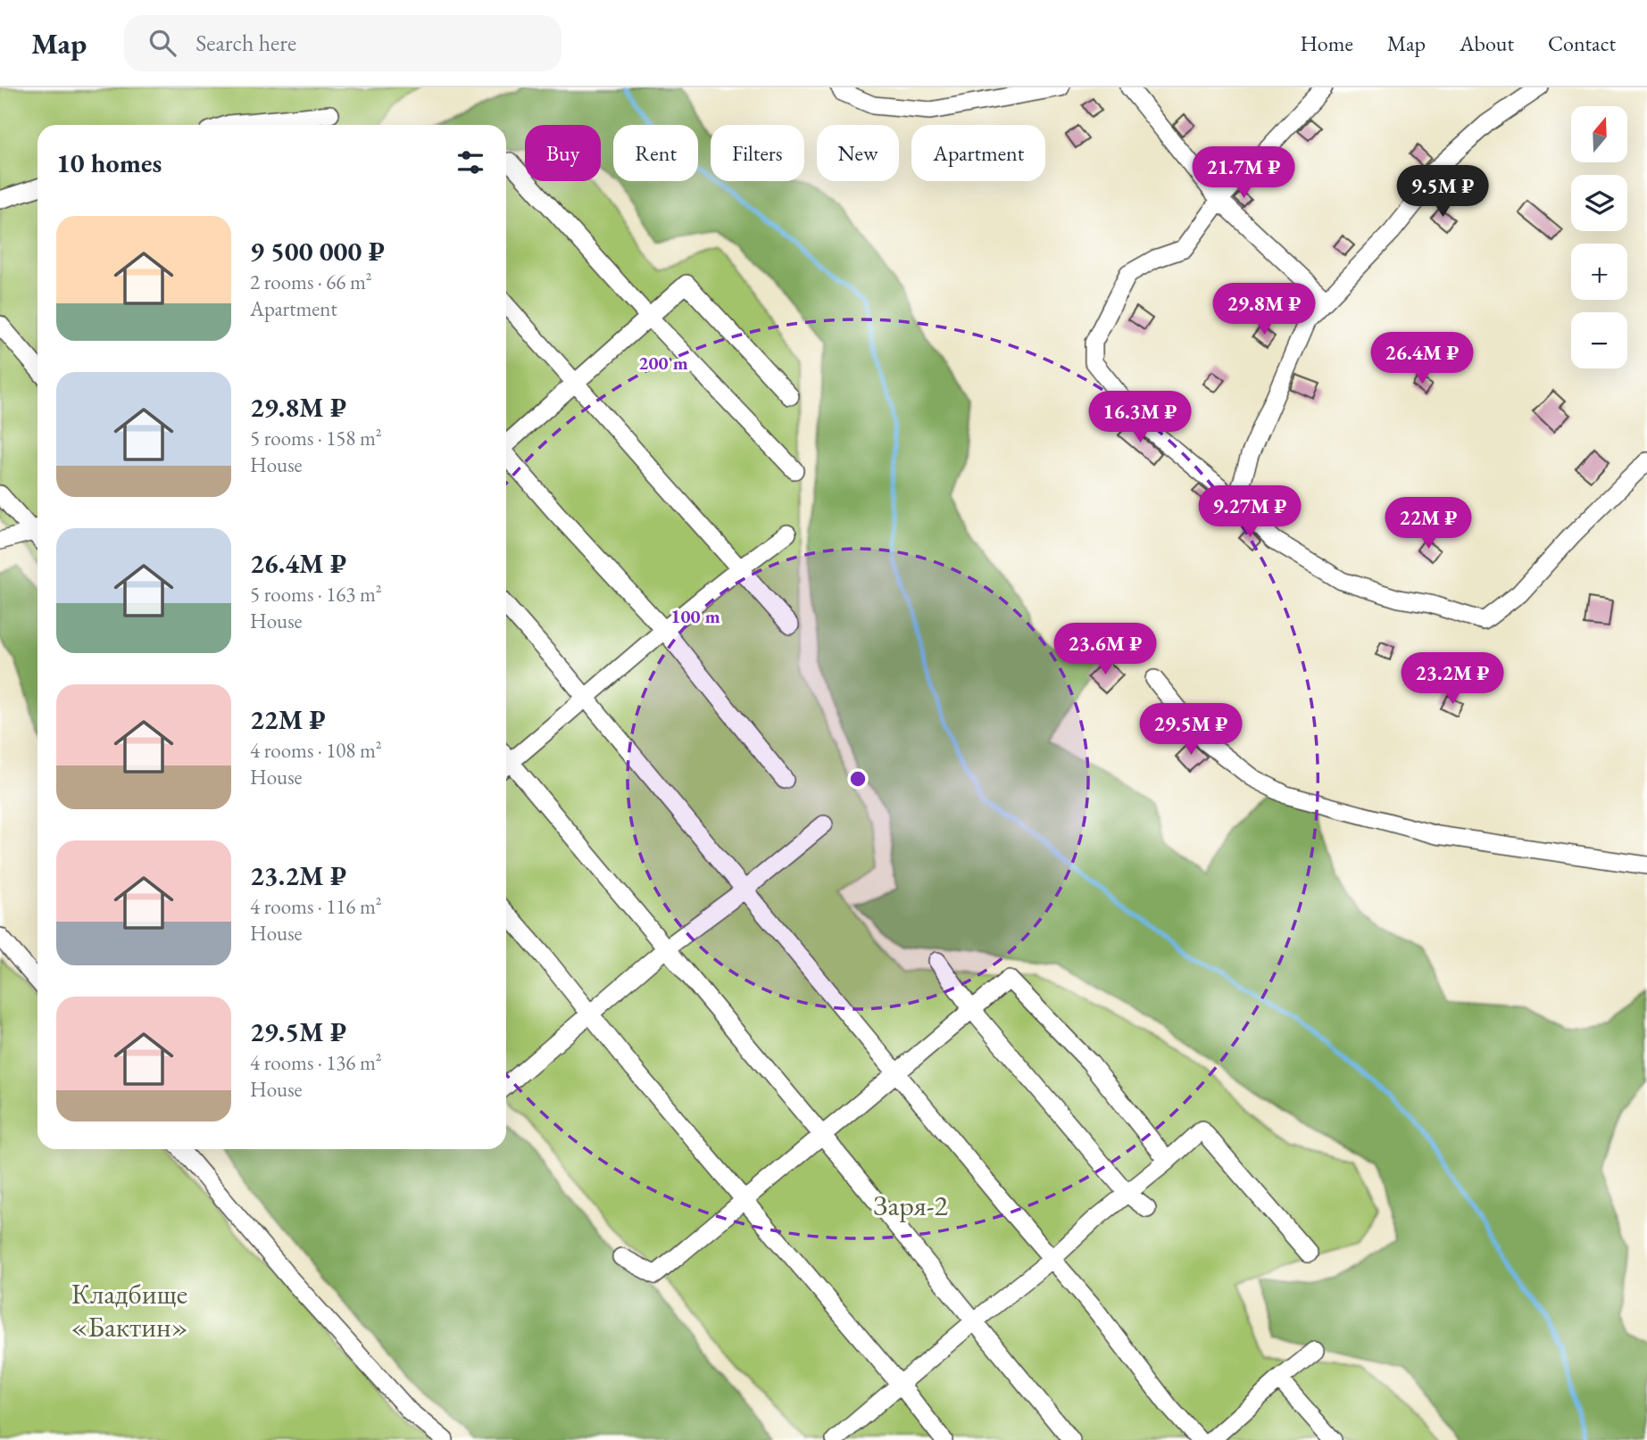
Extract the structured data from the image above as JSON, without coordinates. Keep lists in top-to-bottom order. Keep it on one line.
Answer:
{"parks":["Заря-2","Кладбище «Бактин»"],"north":"top","page":{"header":"Map","search":"Search here","nav":["Home","Map","About","Contact"],"map_buttons":["+","−"],"chip":["Buy","Rent","Filters","New","Apartment"],"heading":"10 homes","price":["21.7M ₽","9.5M ₽","29.8M ₽","26.4M ₽","16.3M ₽","9.27M ₽","22M ₽","23.6M ₽","23.2M ₽","29.5M ₽"],"list":[{"name":"9 500 000 ₽","note":"2 rooms · 66 m² · Apartment"},{"name":"29.8M ₽","note":"5 rooms · 158 m² · House"},{"name":"26.4M ₽","note":"5 rooms · 163 m² · House"},{"name":"22M ₽","note":"4 rooms · 108 m² · House"},{"name":"23.2M ₽","note":"4 rooms · 116 m² · House"},{"name":"29.5M ₽","note":"4 rooms · 136 m² · House"}]},"rings":["200 m","100 m"]}
